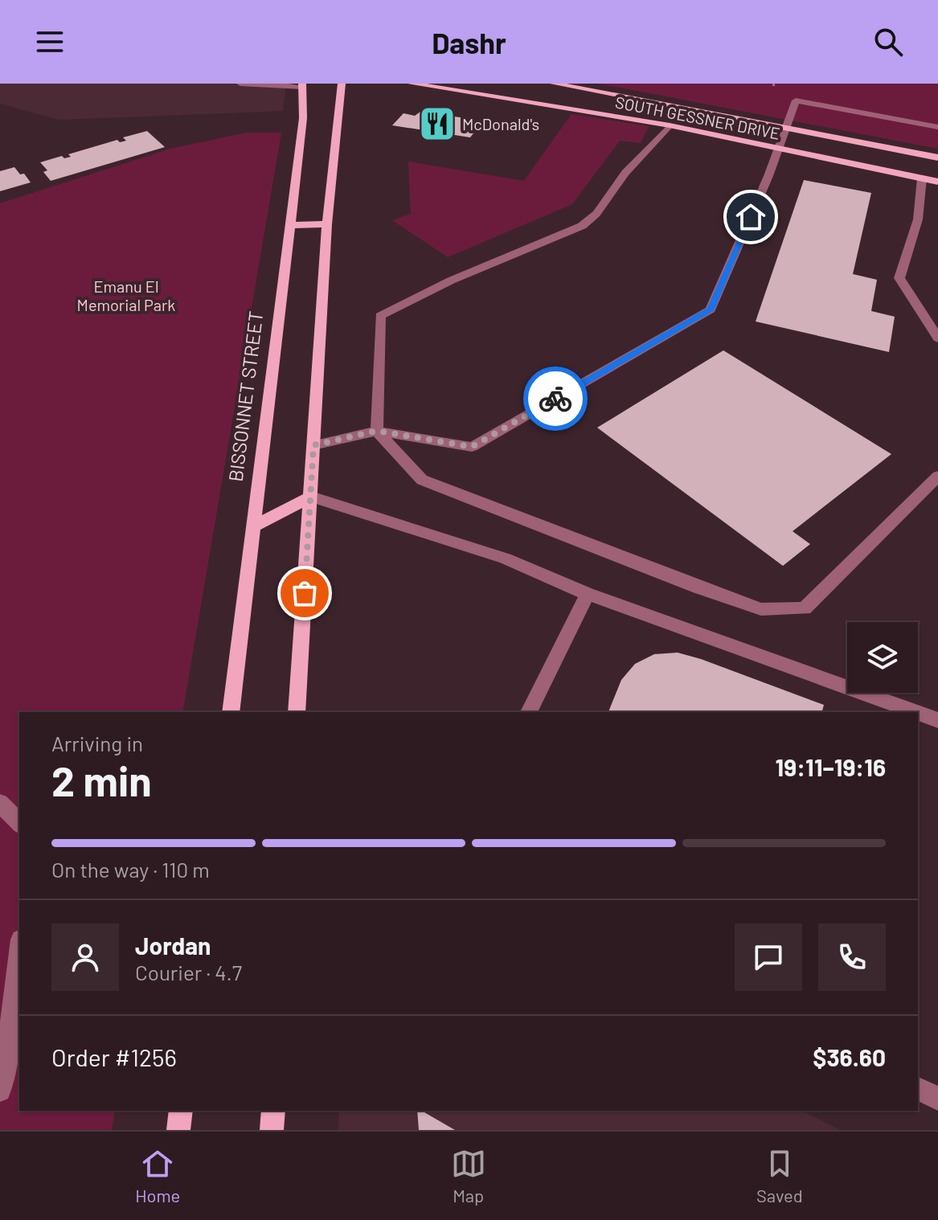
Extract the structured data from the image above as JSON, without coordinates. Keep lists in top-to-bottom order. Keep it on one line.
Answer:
{"streets":{"main road":["SOUTH GESSNER DRIVE","BISSONNET STREET"]},"parks":["Emanu El Memorial Park"],"places":{"restaurant":["McDonald's"]},"page":{"header":"Dashr","heading":["2 min","Arriving in","19:11–19:16"],"panel":["Jordan","Courier · 4.7","Order #1256","$36.60"],"bar":"On the way · 110 m","tabs":["Home","Map","Saved"]}}
